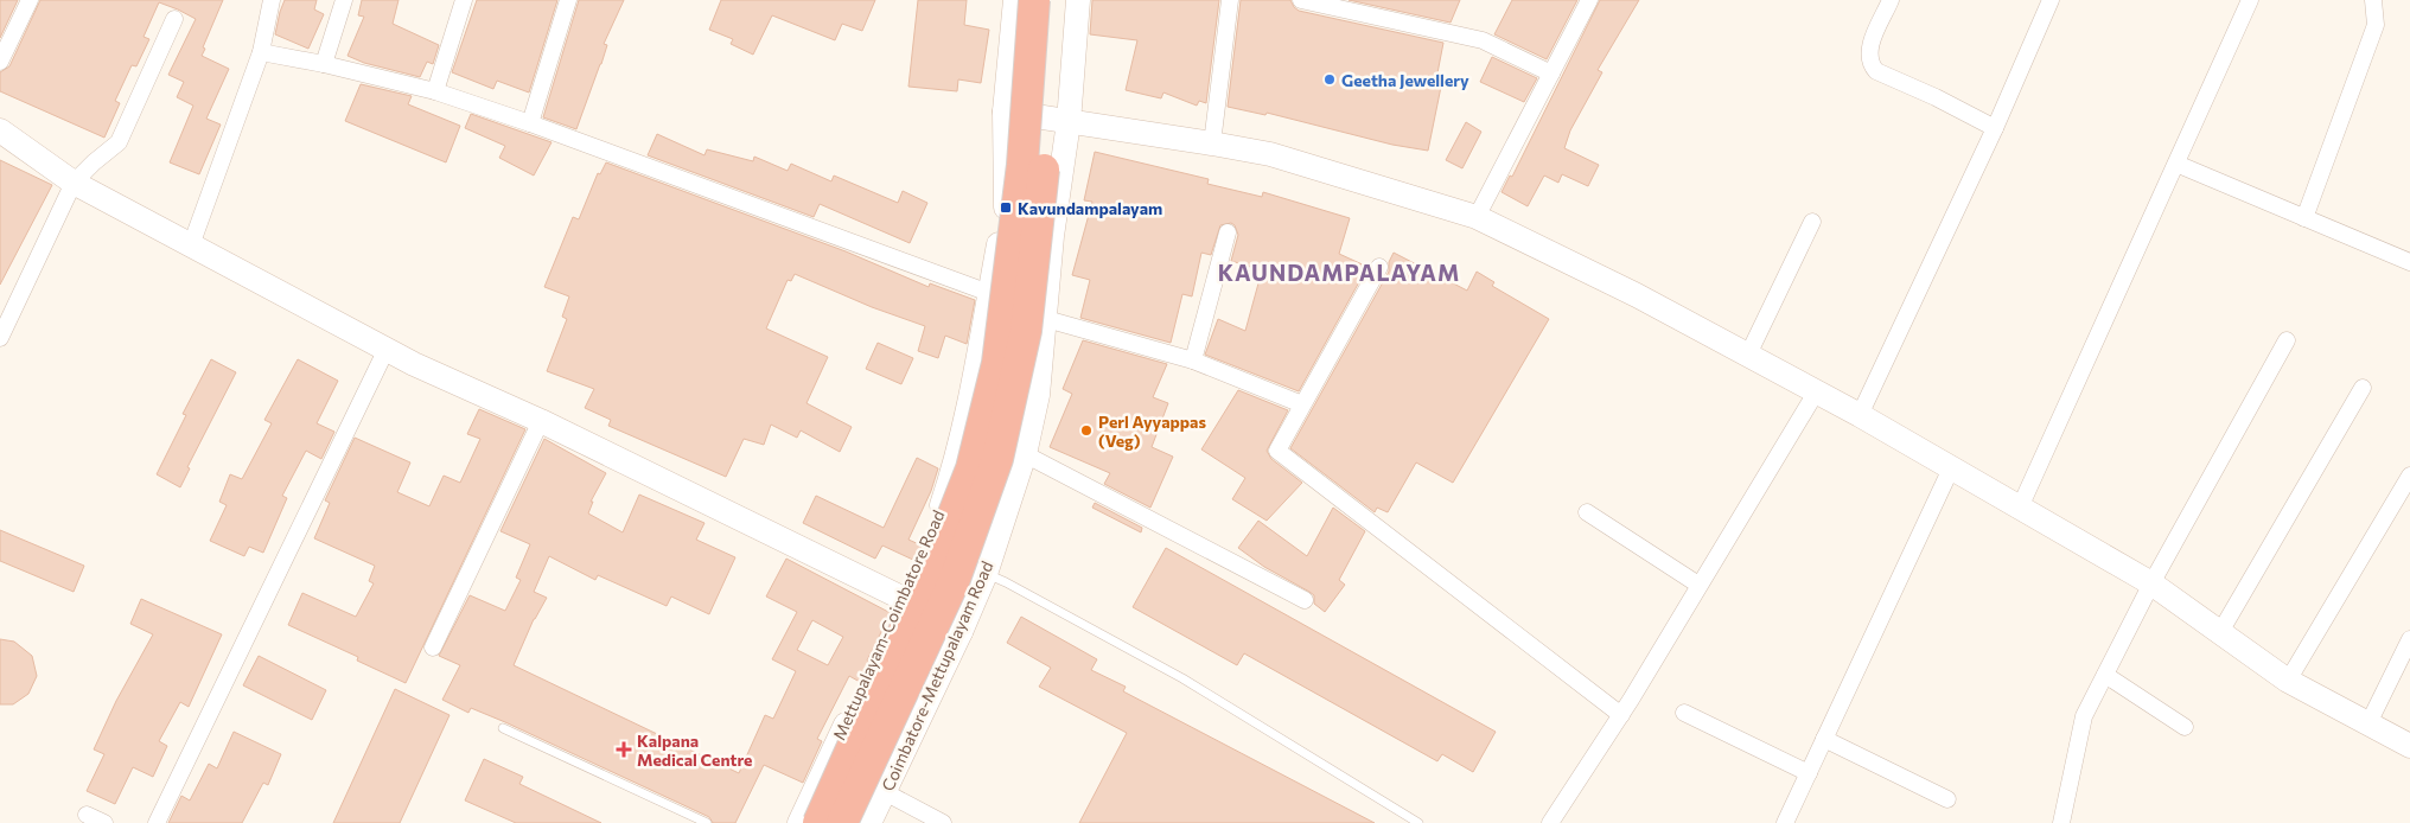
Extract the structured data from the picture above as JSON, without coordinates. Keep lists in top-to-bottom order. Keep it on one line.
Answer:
{"streets":{"main road":["Mettupalayam-Coimbatore Road","Coimbatore-Mettupalayam Road"]},"districts":["KAUNDAMPALAYAM"],"places":{"other":["Geetha Jewellery","Perl Ayyappas (Veg)"],"transit":["Kavundampalayam"],"health":["Kalpana Medical Centre"]}}
